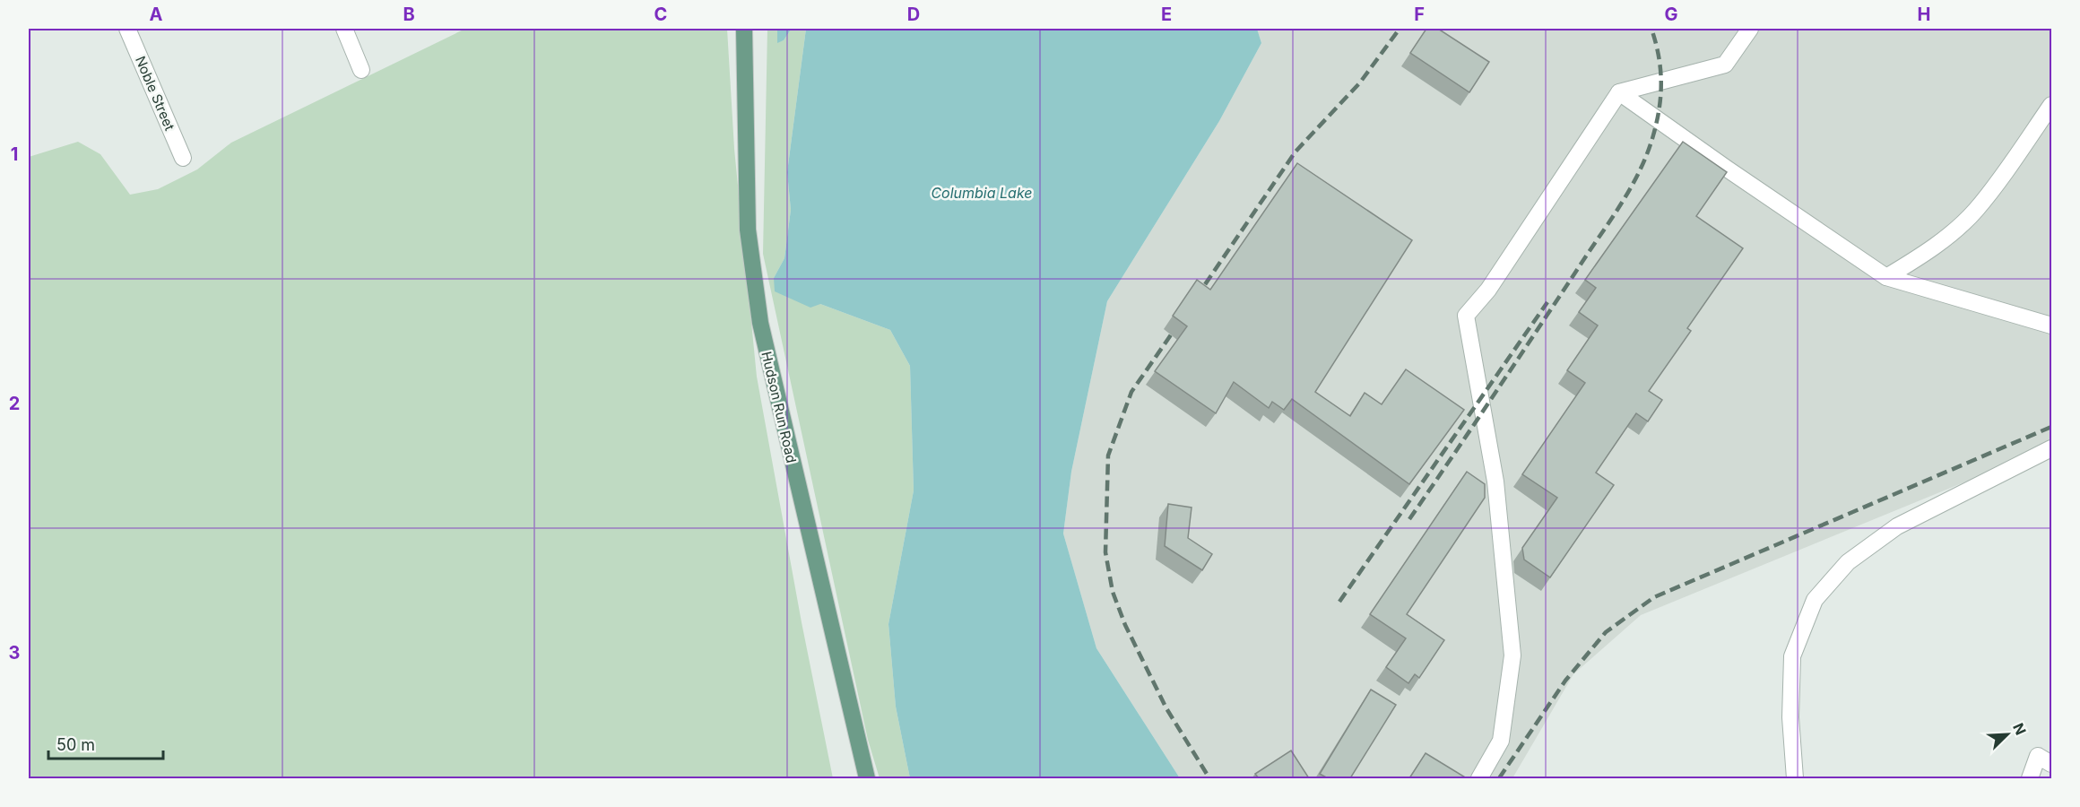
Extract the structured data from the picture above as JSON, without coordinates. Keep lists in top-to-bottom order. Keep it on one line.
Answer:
{"streets":{"main road":["Hudson Run Road"],"street":["Noble Street"]},"water":["Columbia Lake"],"scale_bar":"50 m","north":"top right","grid":{"columns":["A","B","C","D","E","F","G","H"],"rows":["1","2","3"]}}
